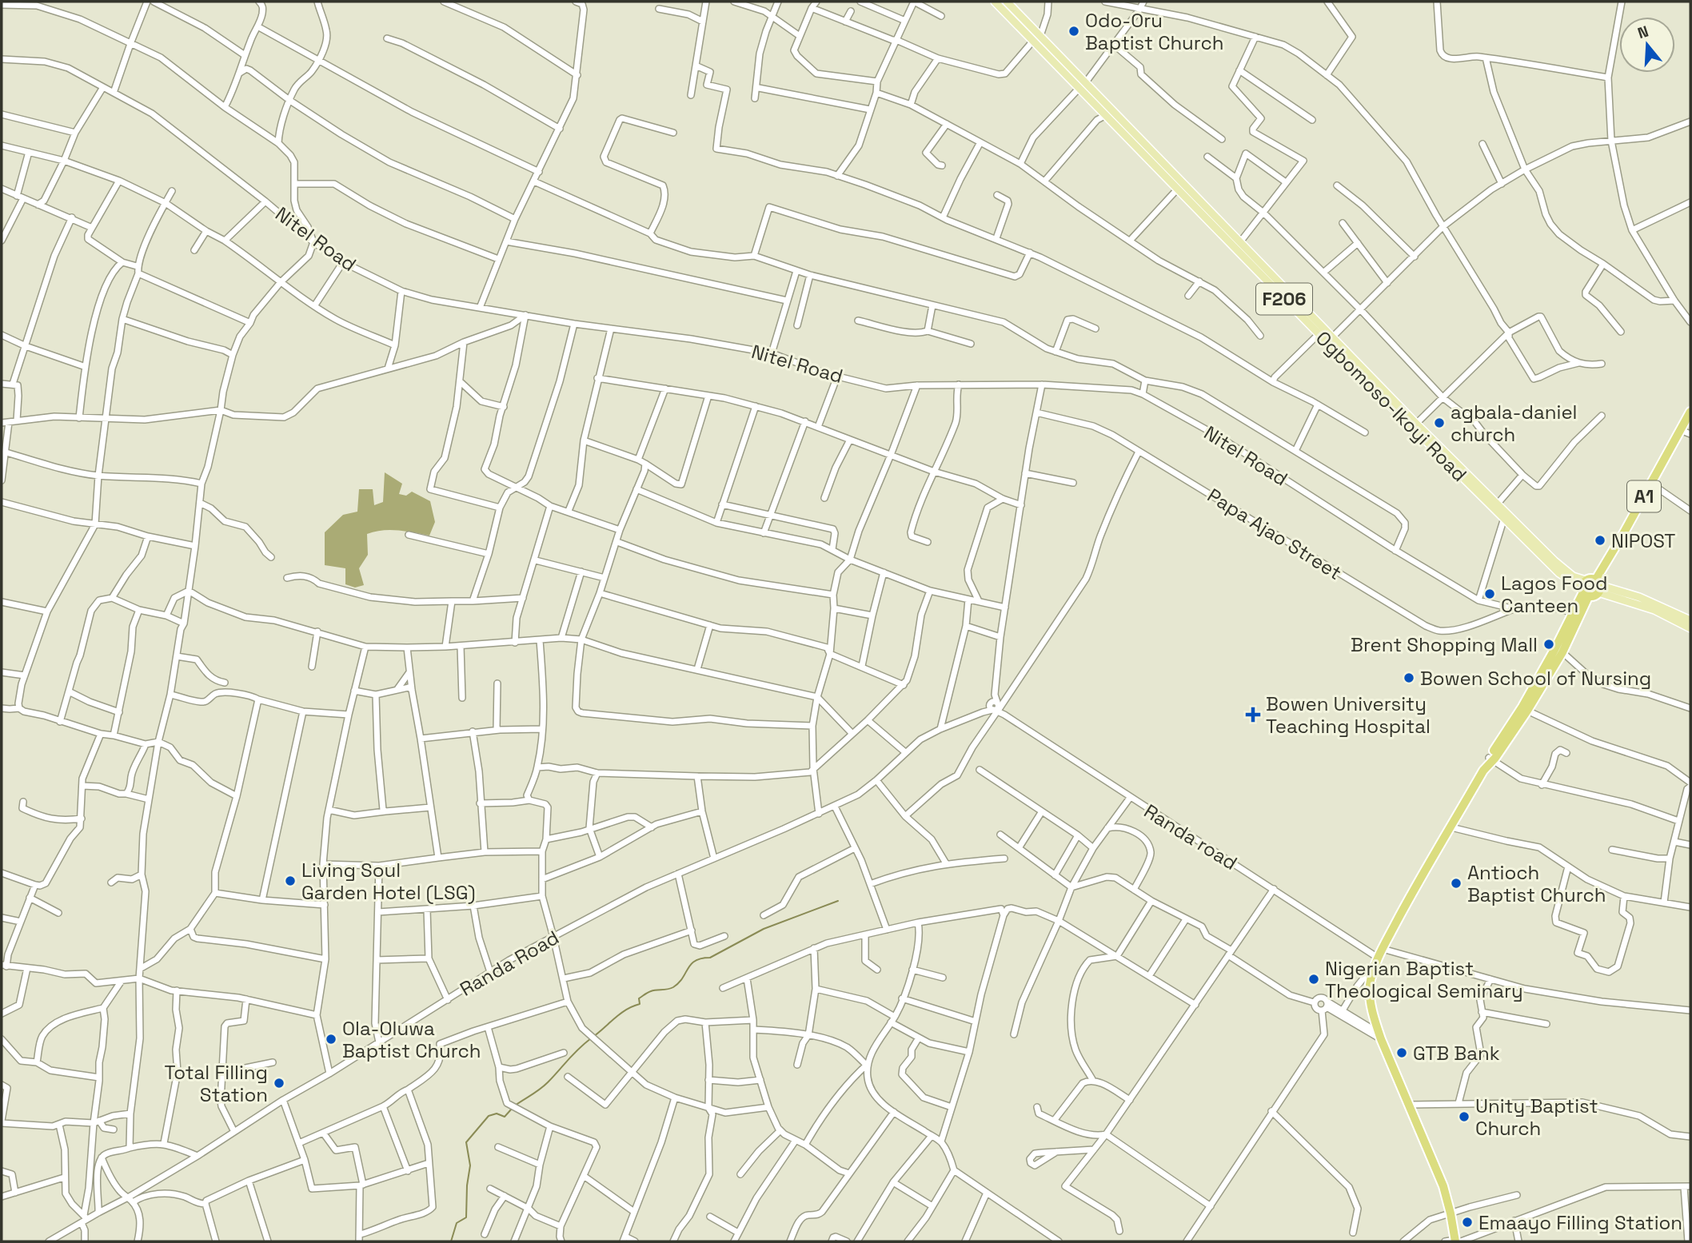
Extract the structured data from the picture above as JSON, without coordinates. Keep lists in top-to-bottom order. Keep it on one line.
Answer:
{"streets":{"highway":["A1"],"main road":["F206","Ogbomoso-Ikoyi Road"],"street":["Nitel Road","Papa Ajao Street","Randa road","Randa Road"]},"crossings":[["Nitel Road","Papa Ajao Street"],["Randa road","Randa Road"]],"places":{"other":["Odo-Oru Baptist Church","agbala-daniel church","NIPOST","Lagos Food Canteen","Brent Shopping Mall","Bowen School of Nursing","Living Soul Garden Hotel (LSG)","Antioch Baptist Church","Nigerian Baptist Theological Seminary","Ola-Oluwa Baptist Church","GTB Bank","Total Filling Station","Unity Baptist Church","Emaayo Filling Station"],"health":["Bowen University Teaching Hospital"]},"north":"top"}
